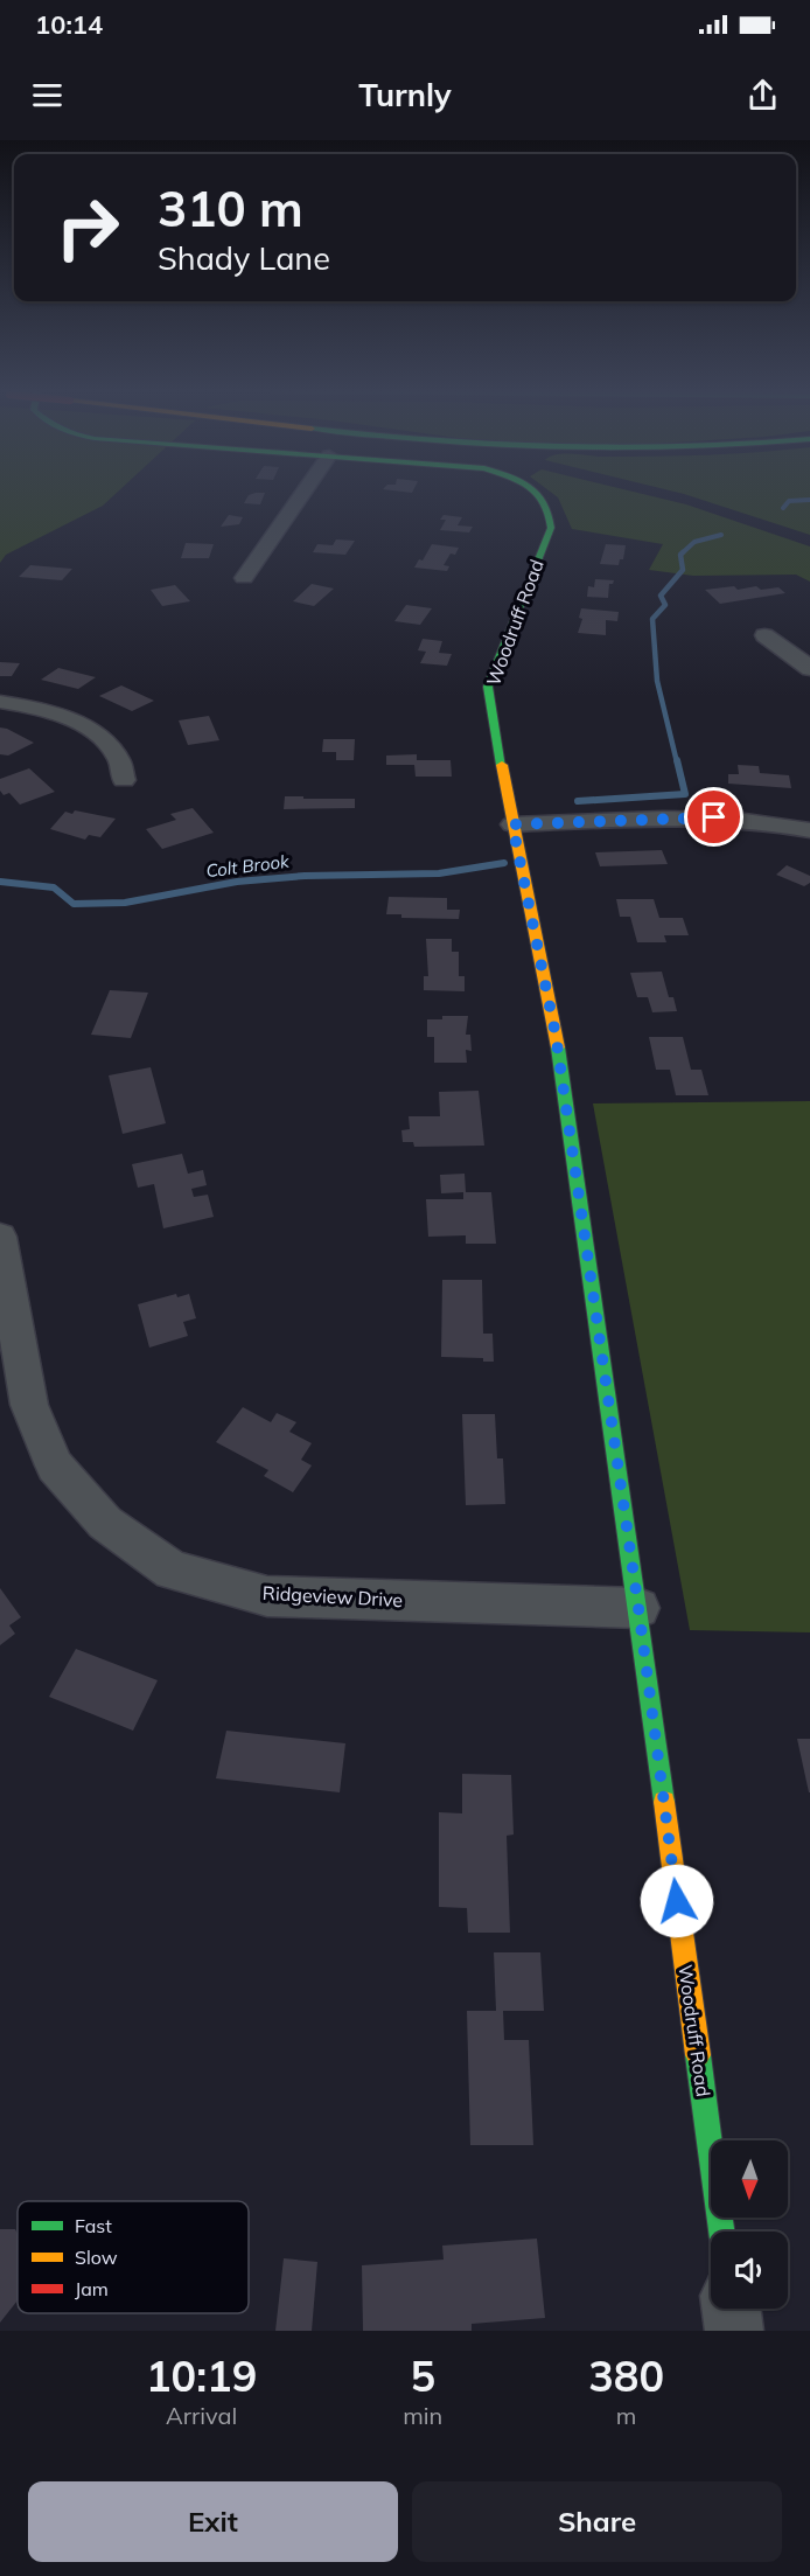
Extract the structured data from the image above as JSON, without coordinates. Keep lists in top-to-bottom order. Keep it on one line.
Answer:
{"streets":{"main road":["Woodruff Road"],"street":["Ridgeview Drive"]},"crossings":[["Woodruff Road","Ridgeview Drive"]],"water":["Colt Brook"],"legend":["Fast","Slow","Jam"],"north":"bottom","page":{"status":"10:14","header":"Turnly","turn":["310 m","Shady Lane"],"eta":["10:19","Arrival","5","min","380","m"],"buttons":["Exit","Share"]}}
